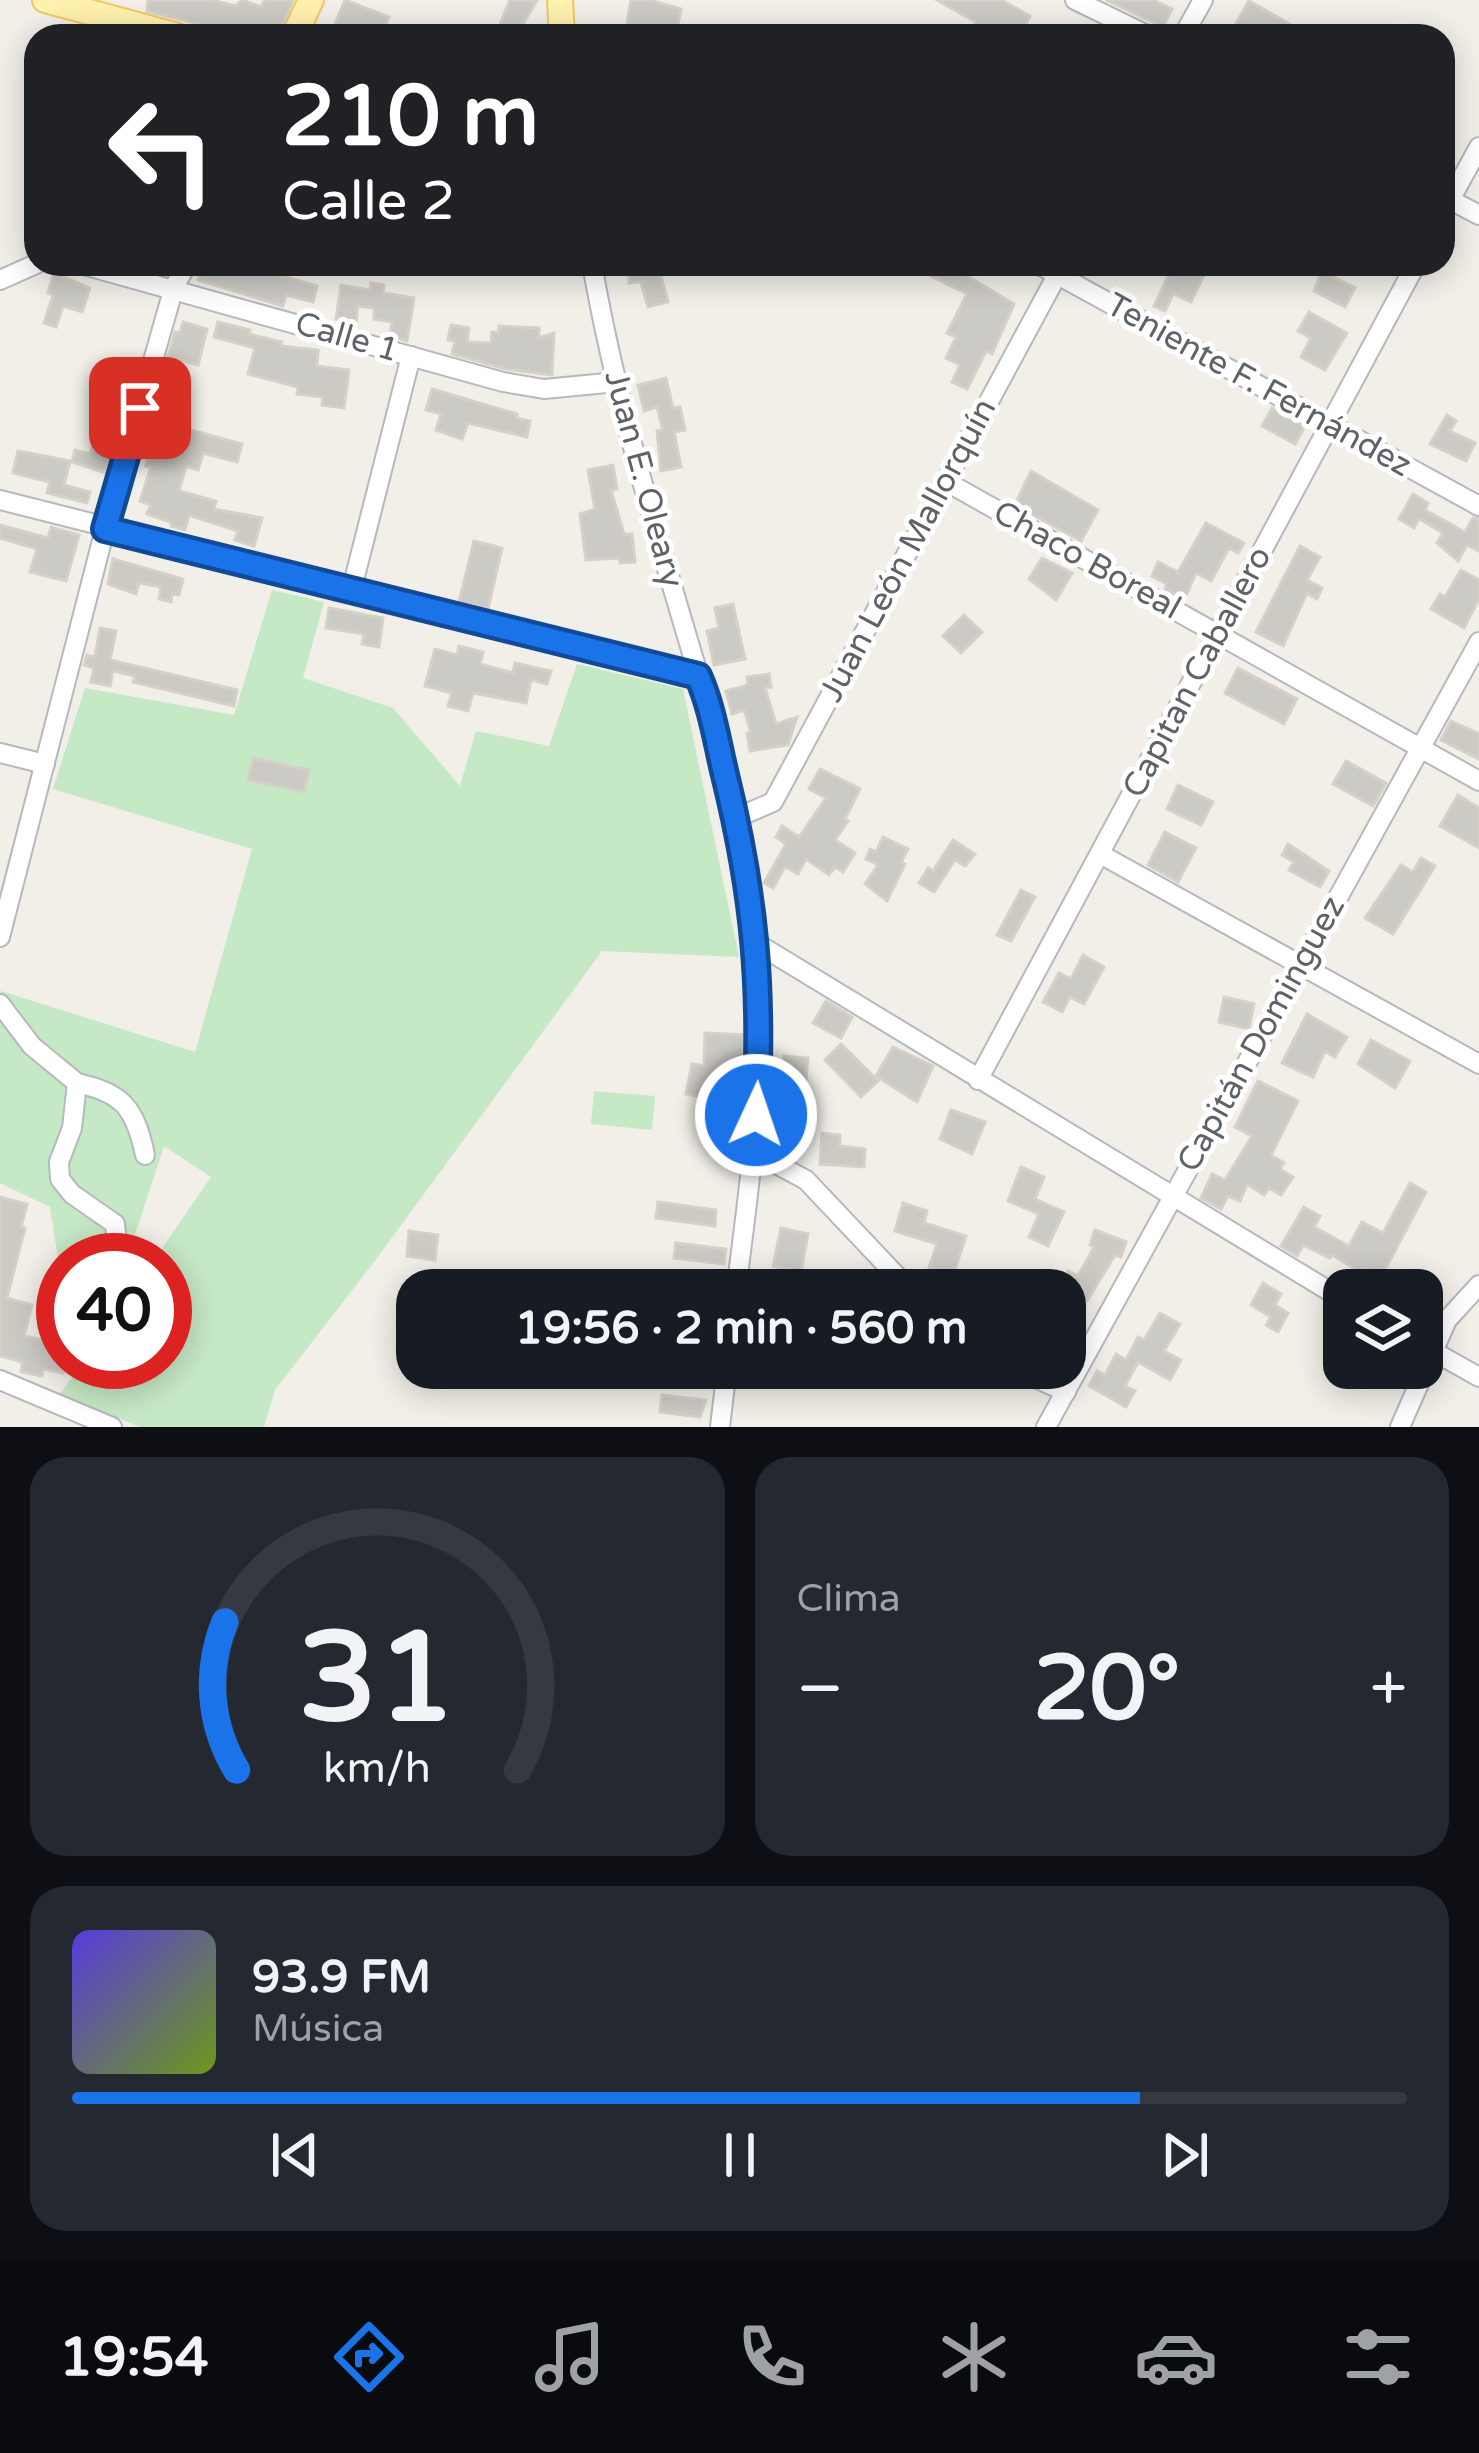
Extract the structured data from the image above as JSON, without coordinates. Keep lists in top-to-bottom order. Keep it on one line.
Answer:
{"streets":{"street":["Calle 1","Teniente F. Fernández","Juan E. Oleary","Juan León Mallorquín","Chaco Boreal","Capitan Caballero","Capitán Dominguez"]},"crossings":[["Calle 1","Juan E. Oleary"],["Teniente F. Fernández","Capitan Caballero"],["Juan E. Oleary","Juan León Mallorquín"],["Juan León Mallorquín","Chaco Boreal"],["Chaco Boreal","Capitan Caballero"],["Chaco Boreal","Capitán Dominguez"]],"page":{"turn":["210 m","Calle 2"],"limit":"40","trip":"19:56 · 2 min · 560 m","tile":"Clima","heat":["−","20°","+"],"song":["93.9 FM","Música"],"tabs":"19:54","gauge":["31","km/h"]}}
